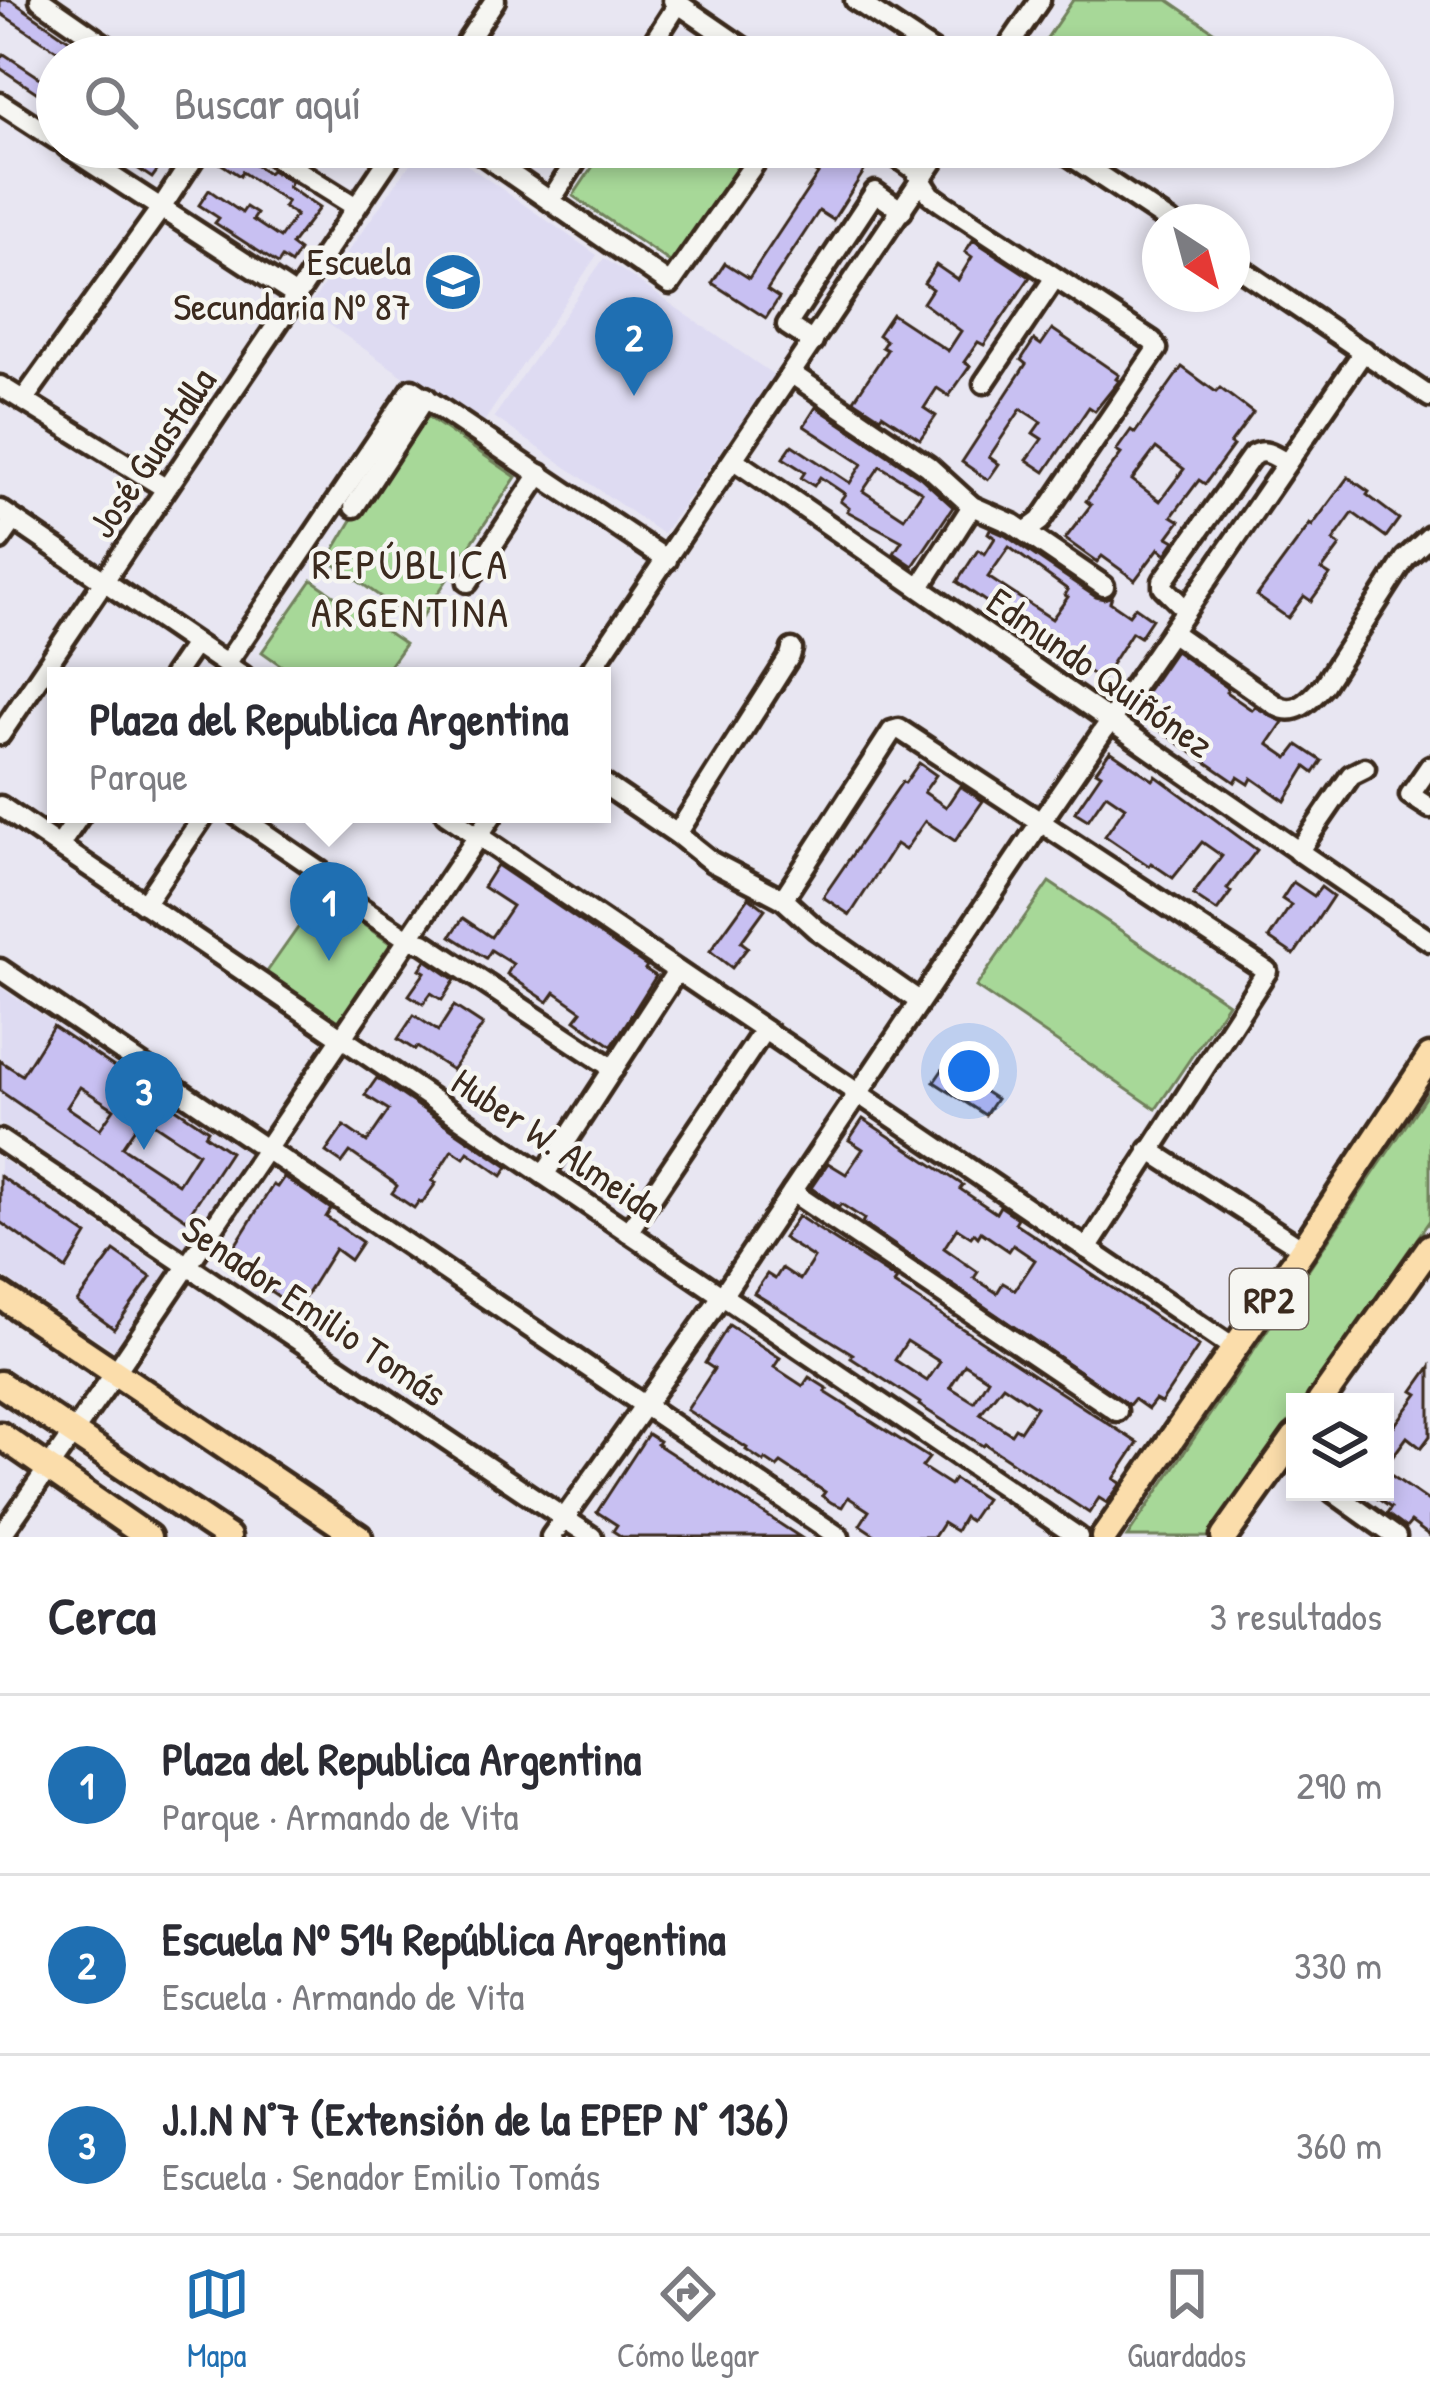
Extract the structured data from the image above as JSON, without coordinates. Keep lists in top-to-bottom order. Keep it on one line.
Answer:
{"streets":{"main road":["RP2"],"street":["José Guastalla","Edmundo Quiñónez","Huber W. Almeida","Senador Emilio Tomás"]},"districts":["REPÚBLICA ARGENTINA"],"places":{"school or university":["Escuela Secundaria Nº 87"]},"north":"bottom right","page":{"search":"Buscar aquí","pins":["2","1","3"],"popup":["Plaza del Republica Argentina","Parque"],"heading":["Cerca","3 resultados"],"list":[{"mark":"1","name":"Plaza del Republica Argentina","note":"Parque · Armando de Vita","value":"290 m"},{"mark":"2","name":"Escuela Nº 514 República Argentina","note":"Escuela · Armando de Vita","value":"330 m"},{"mark":"3","name":"J.I.N N°7 (Extensión de la EPEP N° 136)","note":"Escuela · Senador Emilio Tomás","value":"360 m"}],"nav":["Mapa","Cómo llegar","Guardados"]}}
